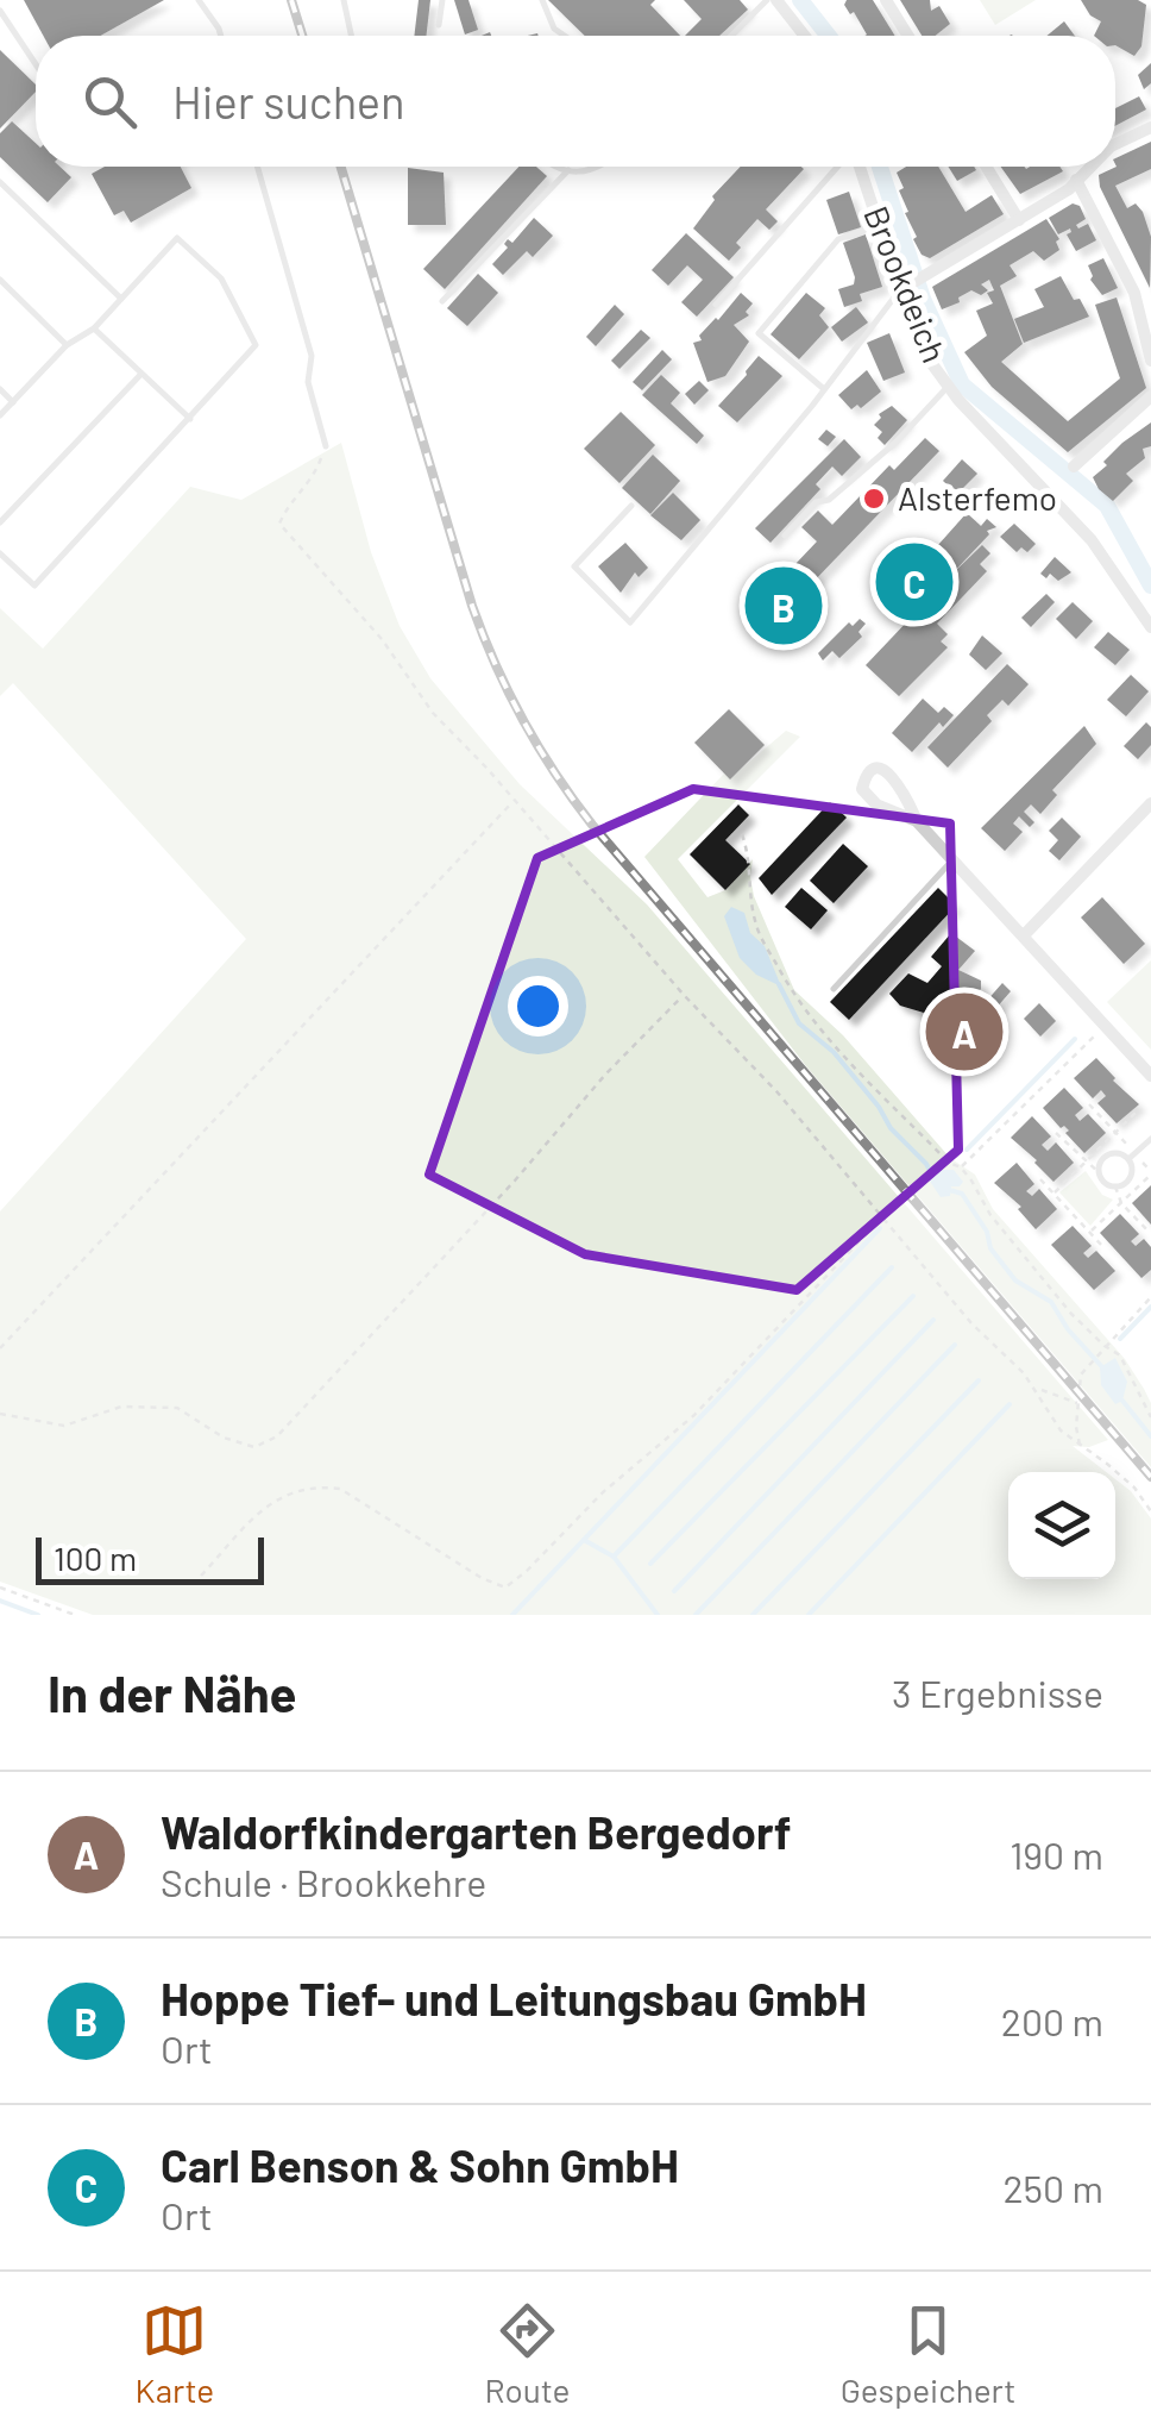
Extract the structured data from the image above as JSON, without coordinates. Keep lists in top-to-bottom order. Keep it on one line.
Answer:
{"streets":{"street":["Brookdeich"]},"places":["Alsterfemo"],"scale_bar":"100 m","page":{"search":"Hier suchen","pins":["C","B","A"],"scale":"100 m","heading":["In der Nähe","3 Ergebnisse"],"list":[{"mark":"A","name":"Waldorfkindergarten Bergedorf","note":"Schule · Brookkehre","value":"190 m"},{"mark":"B","name":"Hoppe Tief- und Leitungsbau GmbH","note":"Ort","value":"200 m"},{"mark":"C","name":"Carl Benson & Sohn GmbH","note":"Ort","value":"250 m"}],"nav":["Karte","Route","Gespeichert"]}}
